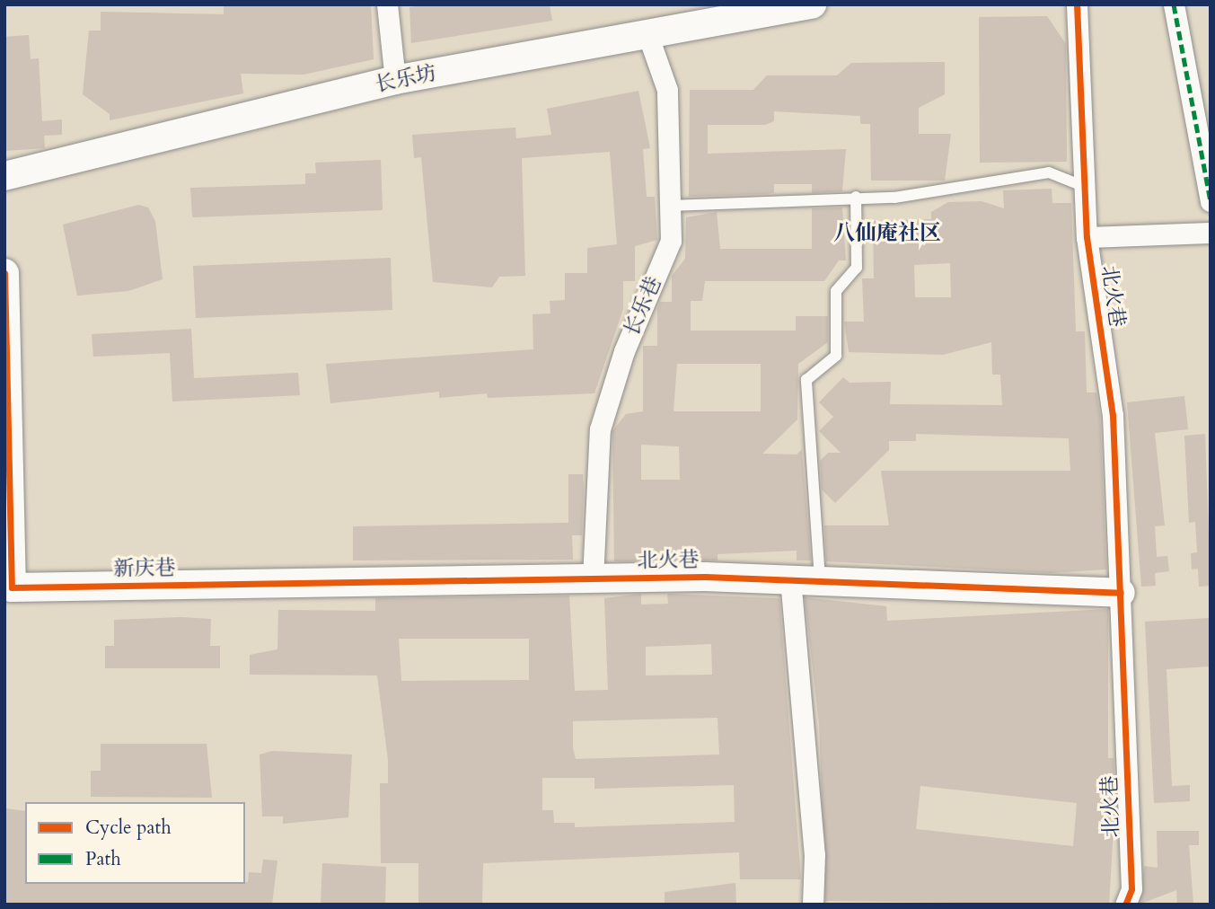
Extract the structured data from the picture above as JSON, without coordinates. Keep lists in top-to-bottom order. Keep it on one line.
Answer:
{"streets":{"street":["长乐坊","北火巷","长乐巷","新庆巷"]},"crossings":[["长乐坊","长乐巷"],["北火巷","长乐巷"],["北火巷","新庆巷"],["长乐巷","新庆巷"]],"districts":["八仙庵社区"],"legend":["Cycle path","Path"]}
